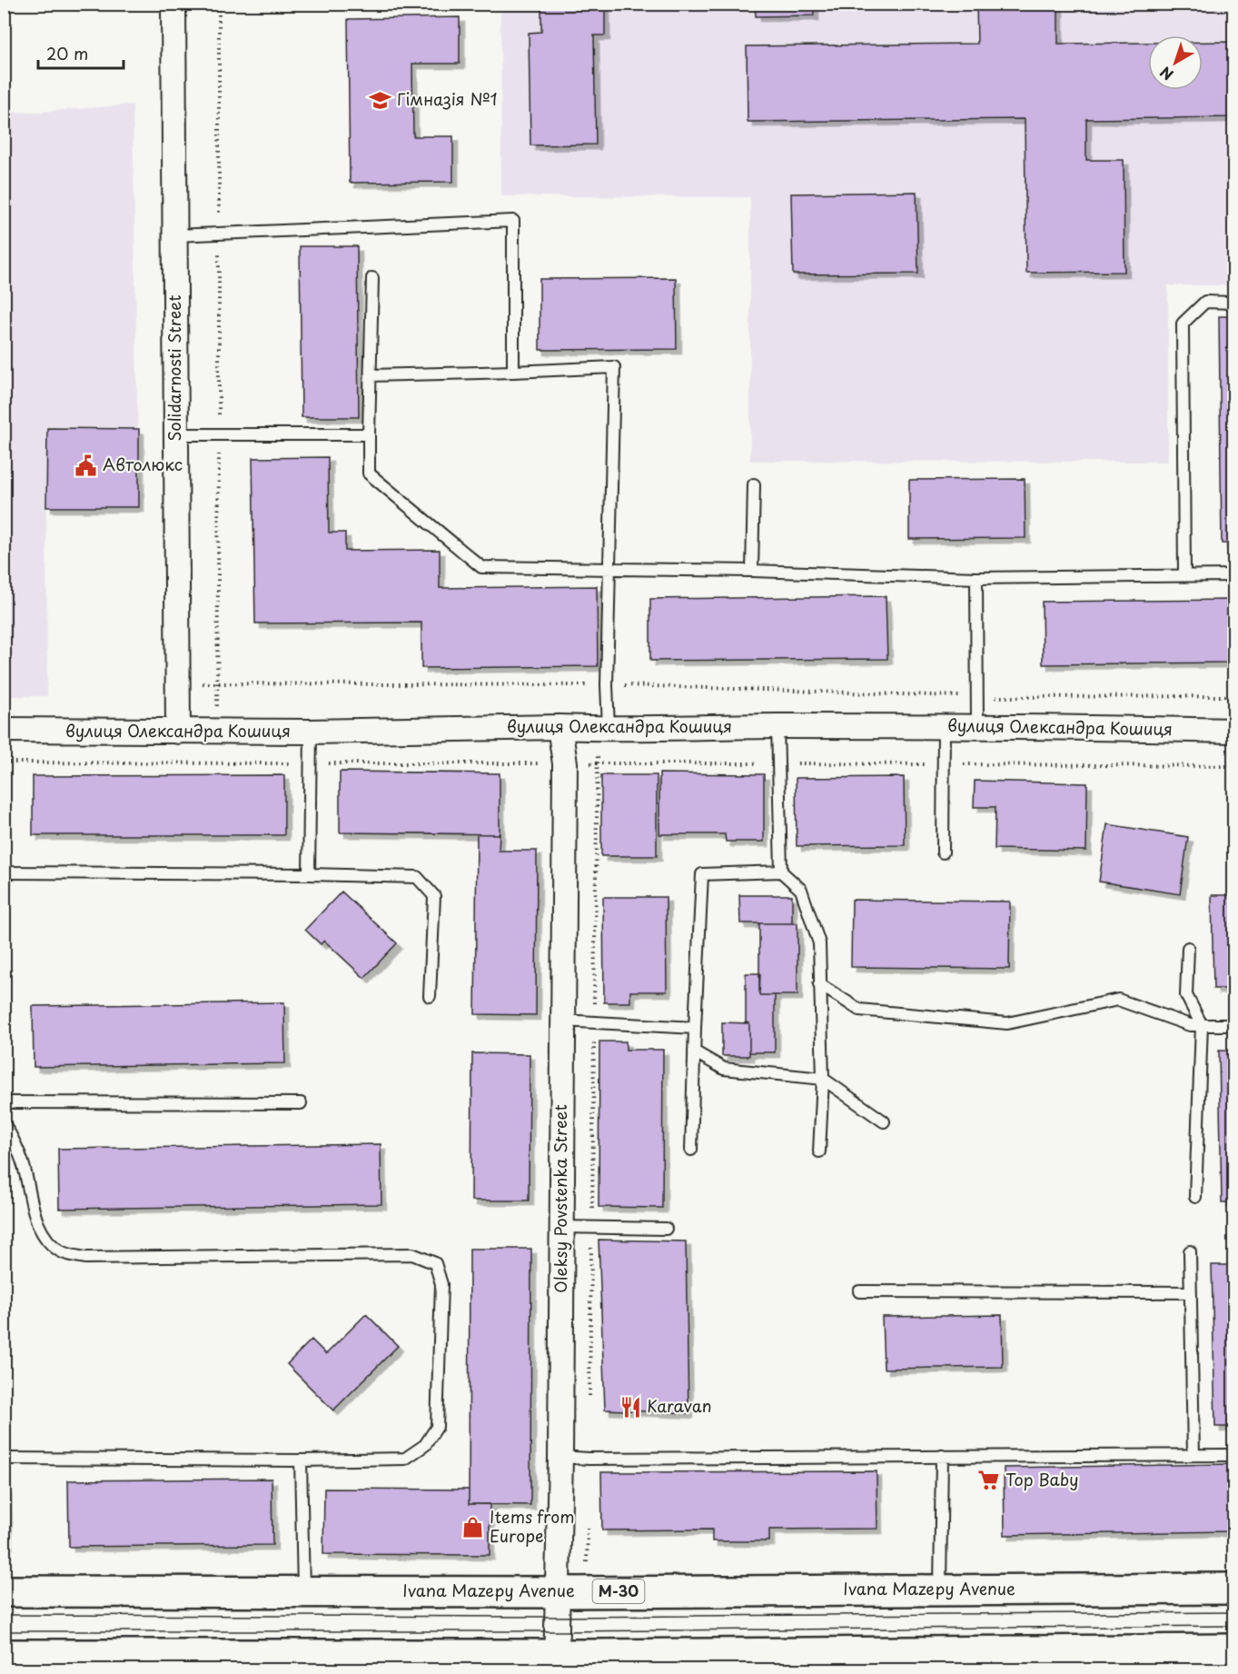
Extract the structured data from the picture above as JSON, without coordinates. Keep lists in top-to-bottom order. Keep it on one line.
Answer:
{"streets":{"highway":["Ivana Mazepy Avenue","М-30"],"street":["Solidarnosti Street","вулиця Олександра Кошиця","Oleksy Povstenka Street"]},"crossings":[["Solidarnosti Street","вулиця Олександра Кошиця"],["вулиця Олександра Кошиця","Oleksy Povstenka Street"],["Oleksy Povstenka Street","Ivana Mazepy Avenue"]],"places":{"school or university":["Гімназія №1"],"public building":["Автолюкс"],"restaurant":["Karavan"],"supermarket":["Top Baby"],"shop":["Items from Europe"]},"scale_bar":"20 m","north":"bottom left"}
